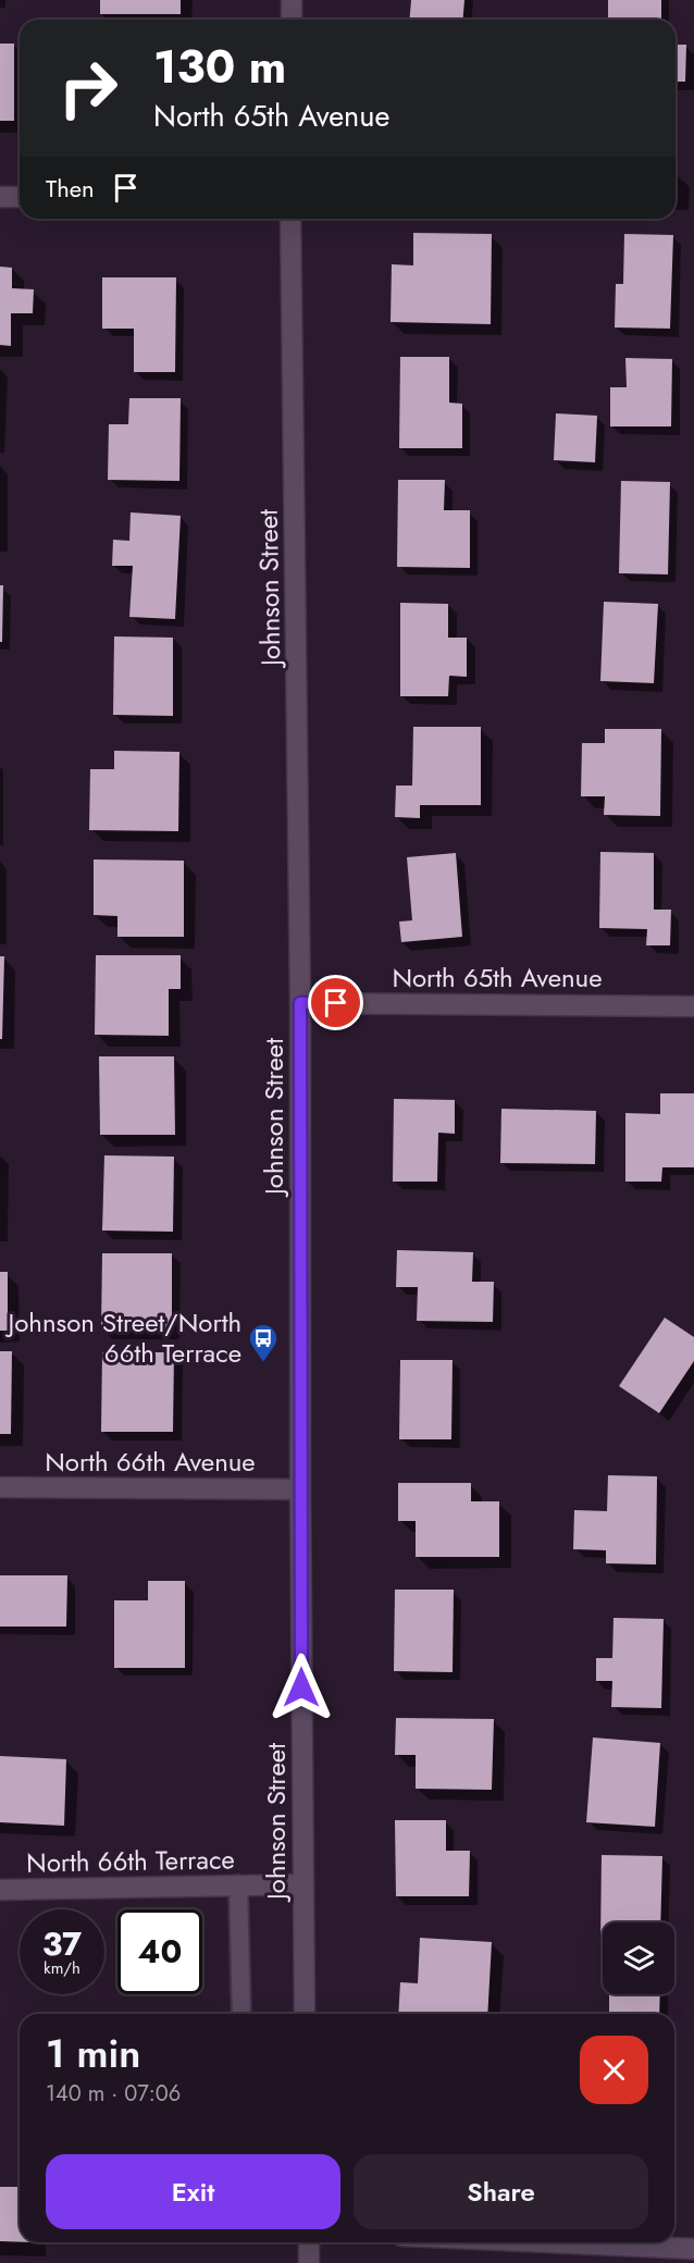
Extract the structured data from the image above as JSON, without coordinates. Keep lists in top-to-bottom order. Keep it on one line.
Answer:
{"streets":{"street":["Johnson Street","North 65th Avenue","North 66th Avenue","North 66th Terrace"]},"crossings":[["Johnson Street","North 65th Avenue"],["Johnson Street","North 66th Avenue"],["Johnson Street","North 66th Terrace"]],"places":{"bus stop":["Johnson Street/North 66th Terrace"]},"page":{"turn":["130 m","North 65th Avenue"],"then":"Then","speed":"37 km/h","limit":"40","heading":["1 min","140 m · 07:06"],"buttons":["Exit","Share"]}}
